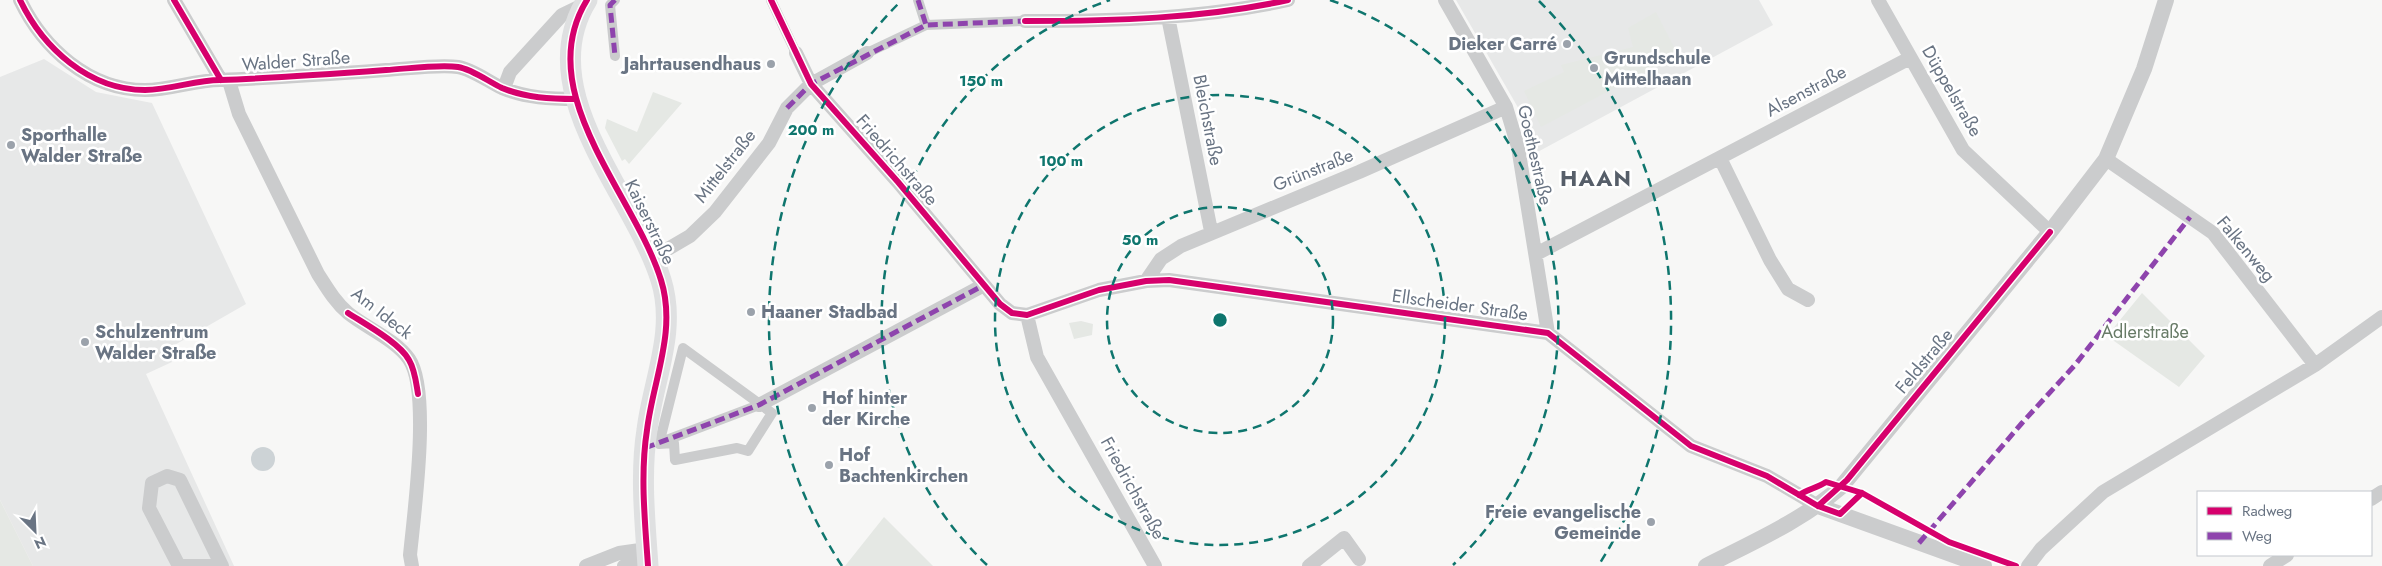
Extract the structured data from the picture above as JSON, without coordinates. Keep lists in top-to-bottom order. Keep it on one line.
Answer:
{"streets":{"main road":["Kaiserstraße"],"street":["Walder Straße","Alsenstraße","Düppelstraße","Bleichstraße","Goethestraße","Friedrichstraße","Mittelstraße","Grünstraße","Falkenweg","Ellscheider Straße","Am Ideck","Feldstraße"]},"crossings":[["Walder Straße","Kaiserstraße"],["Walder Straße","Am Ideck"],["Alsenstraße","Düppelstraße"],["Alsenstraße","Goethestraße"],["Düppelstraße","Feldstraße"],["Bleichstraße","Grünstraße"],["Goethestraße","Grünstraße"],["Goethestraße","Ellscheider Straße"],["Friedrichstraße","Mittelstraße"],["Friedrichstraße","Ellscheider Straße"],["Mittelstraße","Kaiserstraße"],["Grünstraße","Ellscheider Straße"],["Falkenweg","Feldstraße"],["Ellscheider Straße","Feldstraße"]],"districts":["HAAN"],"parks":["Adlerstraße"],"places":["Dieker Carré","Jahrtausendhaus","Grundschule Mittelhaan","Sporthalle Walder Straße","Haaner Stadbad","Schulzentrum Walder Straße","Hof hinter der Kirche","Hof Bachtenkirchen","Freie evangelische Gemeinde"],"legend":["Radweg","Weg"],"north":"bottom right","rings":["150 m","200 m","100 m","50 m"]}
